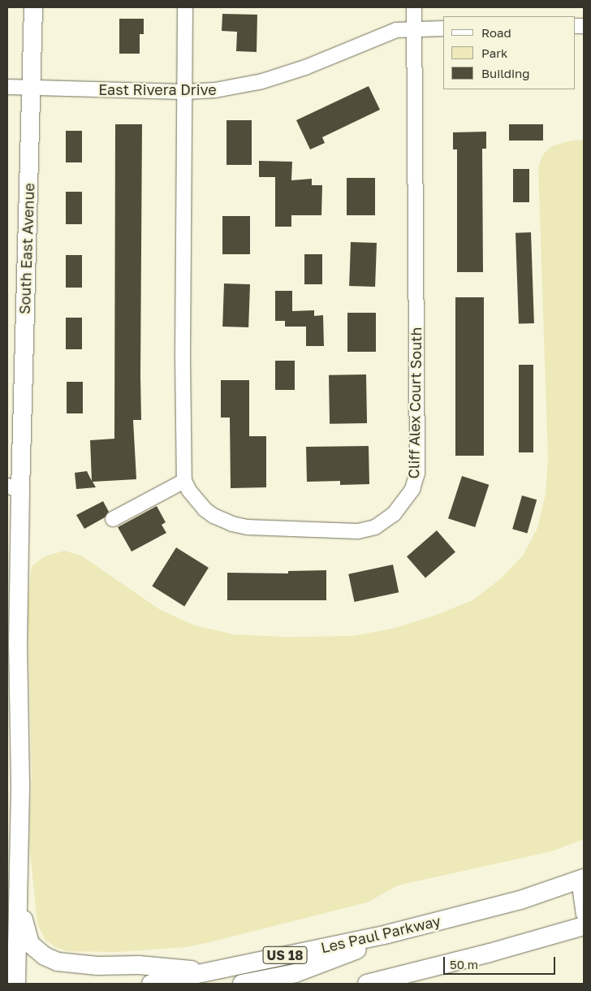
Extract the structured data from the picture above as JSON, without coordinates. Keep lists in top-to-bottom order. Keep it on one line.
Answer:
{"streets":{"main road":["South East Avenue","Les Paul Parkway","US 18"],"street":["East Rivera Drive","Cliff Alex Court South"]},"crossings":[["East Rivera Drive","South East Avenue"],["East Rivera Drive","Cliff Alex Court South"]],"legend":["Road","Park","Building"],"scale_bar":"50 m"}
